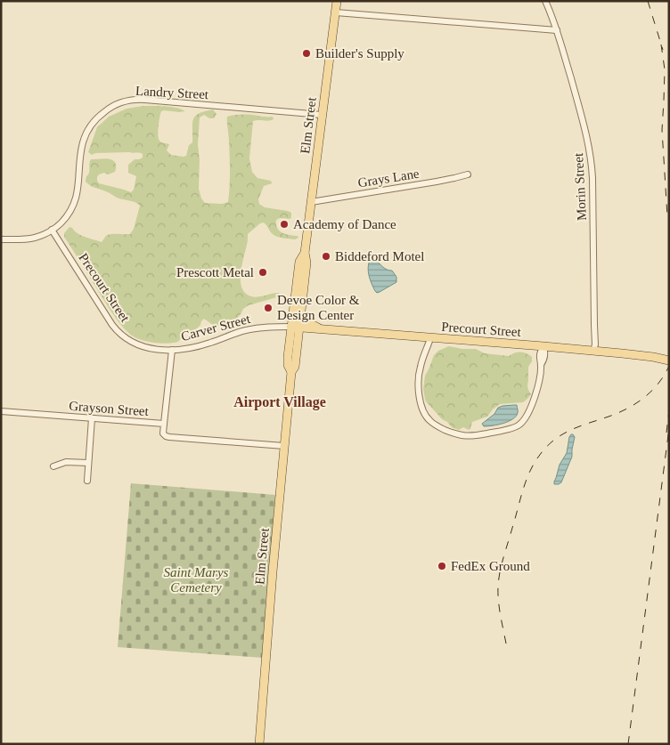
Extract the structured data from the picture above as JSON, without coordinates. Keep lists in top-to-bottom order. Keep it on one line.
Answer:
{"streets":{"main road":["Elm Street","Precourt Street"],"street":["Landry Street","Grays Lane","Morin Street","Carver Street","Grayson Street"]},"crossings":[["Landry Street","Elm Street"],["Landry Street","Precourt Street"],["Elm Street","Grays Lane"],["Elm Street","Precourt Street"],["Elm Street","Carver Street"],["Elm Street","Grayson Street"],["Morin Street","Precourt Street"],["Precourt Street","Carver Street"]],"districts":["Airport Village"],"parks":["Saint Marys Cemetery"],"places":["Builder's Supply","Academy of Dance","Biddeford Motel","Prescott Metal","Devoe Color & Design Center","FedEx Ground"]}
